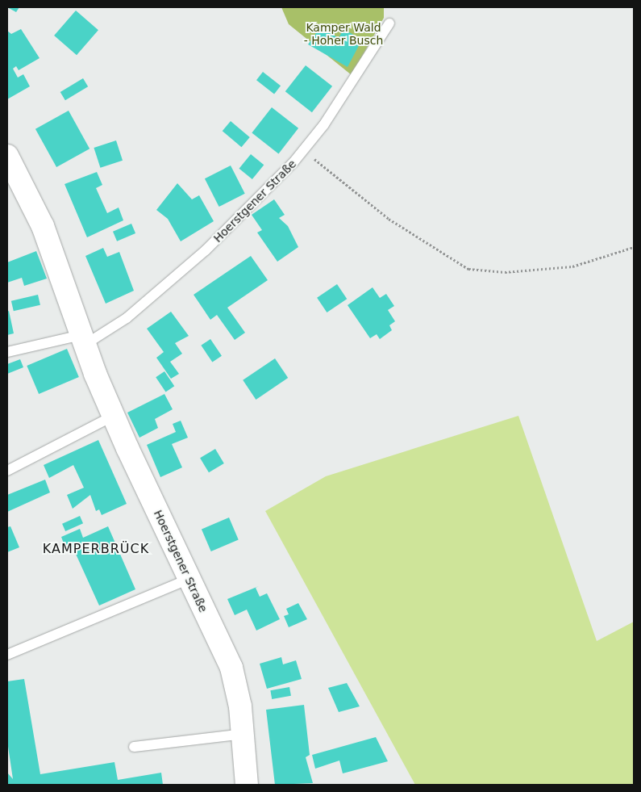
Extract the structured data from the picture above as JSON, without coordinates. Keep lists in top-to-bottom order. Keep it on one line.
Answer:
{"streets":{"main road":["Hoerstgener Straße"]},"districts":["KAMPERBRÜCK"],"parks":["Kamper Wald - Hoher Busch"]}
